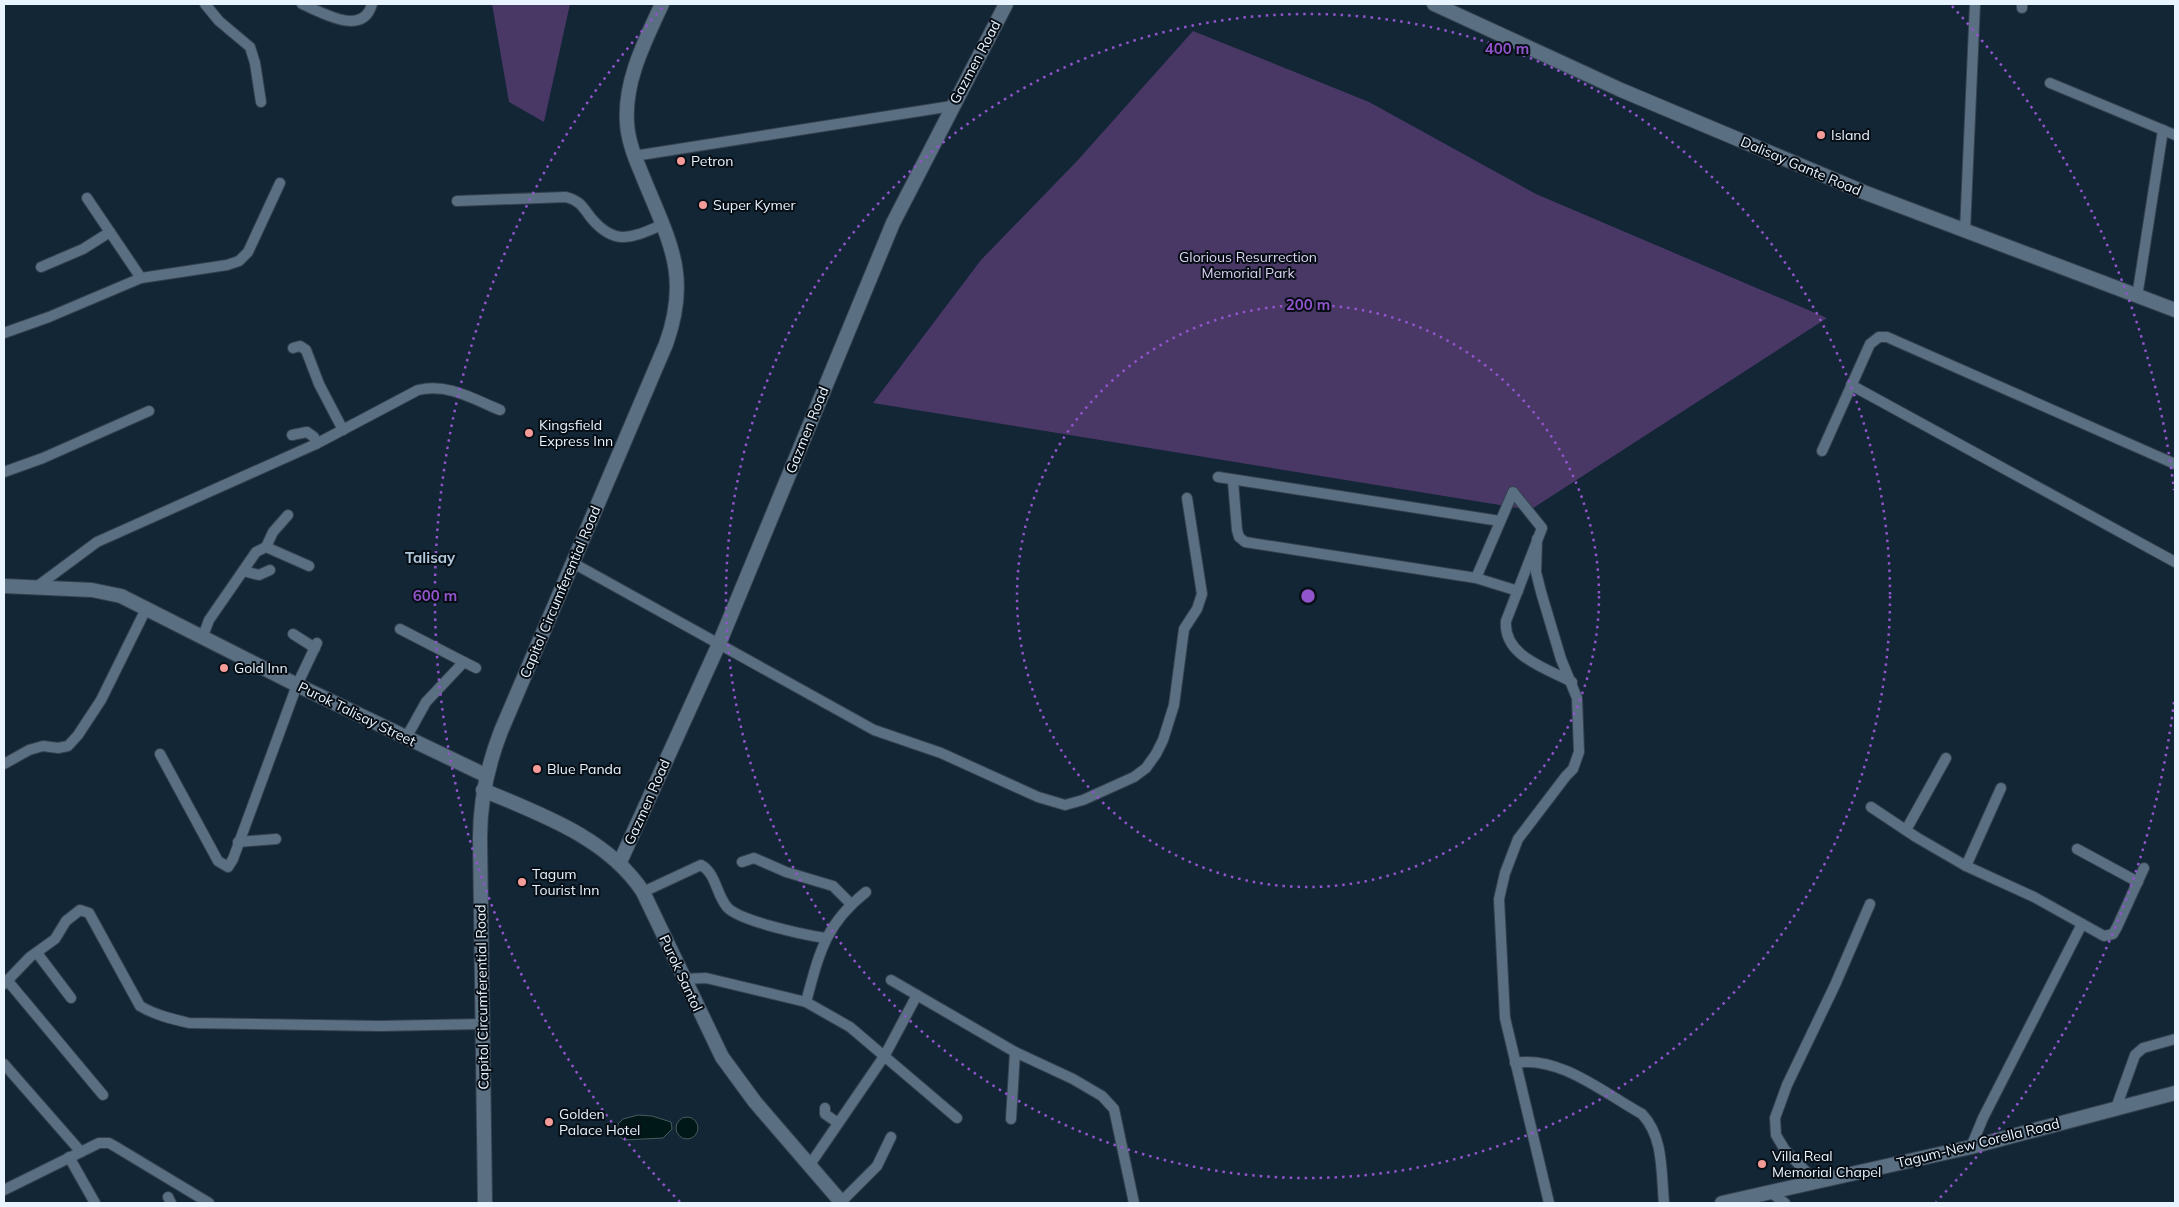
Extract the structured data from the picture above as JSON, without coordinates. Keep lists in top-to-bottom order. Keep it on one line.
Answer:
{"streets":{"main road":["Gazmen Road","Dalisay Gante Road","Capitol Circumferential Road","Purok Talisay Street","Purok Santol","Tagum-New Corella Road"]},"crossings":[["Gazmen Road","Purok Santol"],["Capitol Circumferential Road","Purok Talisay Street"],["Capitol Circumferential Road","Purok Santol"]],"districts":["Talisay"],"parks":["Glorious Resurrection Memorial Park"],"places":["Island","Petron","Super Kymer","Kingsfield Express Inn","Gold Inn","Blue Panda","Tagum Tourist Inn","Golden Palace Hotel","Villa Real Memorial Chapel"],"rings":["400 m","200 m","600 m"]}
